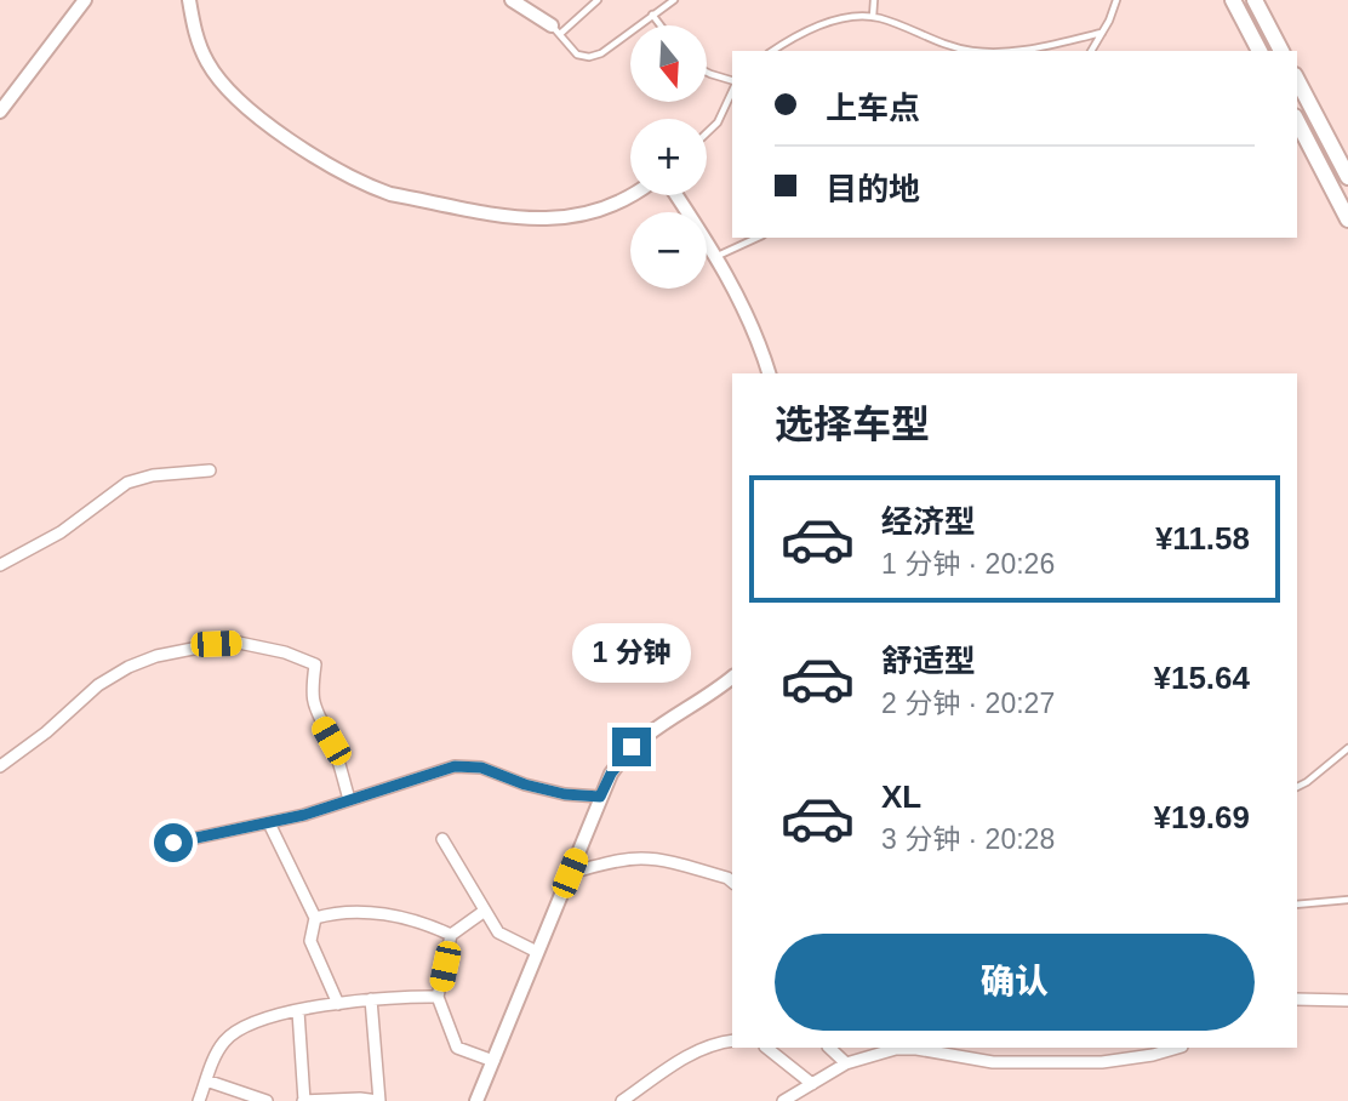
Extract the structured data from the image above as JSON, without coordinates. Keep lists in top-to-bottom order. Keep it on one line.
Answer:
{"north":"bottom","page":{"map_buttons":["+","−"],"banner":["上车点","目的地"],"heading":"选择车型","list":[{"name":"经济型","note":"1 分钟 · 20:26","value":"¥11.58"},{"name":"舒适型","note":"2 分钟 · 20:27","value":"¥15.64"},{"name":"XL","note":"3 分钟 · 20:28","value":"¥19.69"}],"bubble":"1 分钟","buttons":"确认"}}
